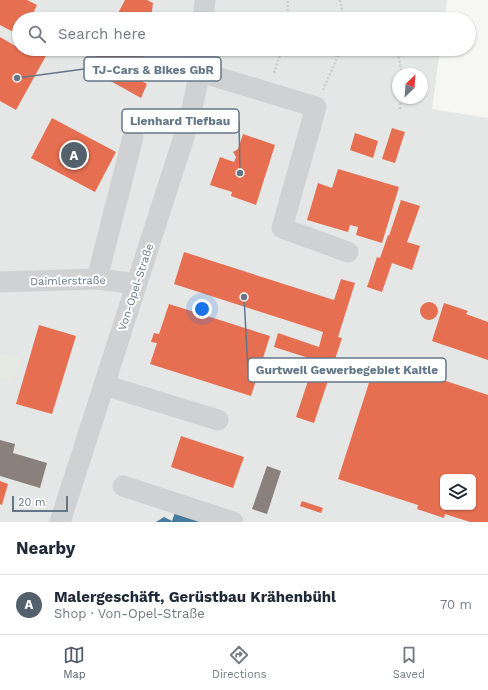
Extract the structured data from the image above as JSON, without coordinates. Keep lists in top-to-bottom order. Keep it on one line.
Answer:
{"streets":{"street":["Daimlerstraße","Von-Opel-Straße"]},"crossings":[["Daimlerstraße","Von-Opel-Straße"]],"places":["TJ-Cars & Bikes GbR","Lienhard Tiefbau","Gurtweil Gewerbegebiet Kaitle"],"scale_bar":"20 m","north":"top right","page":{"search":"Search here","pins":"A","scale":"20 m","heading":"Nearby","list":[{"mark":"A","name":"Malergeschäft, Gerüstbau Krähenbühl","note":"Shop · Von-Opel-Straße","value":"70 m"}],"nav":["Map","Directions","Saved"]}}
